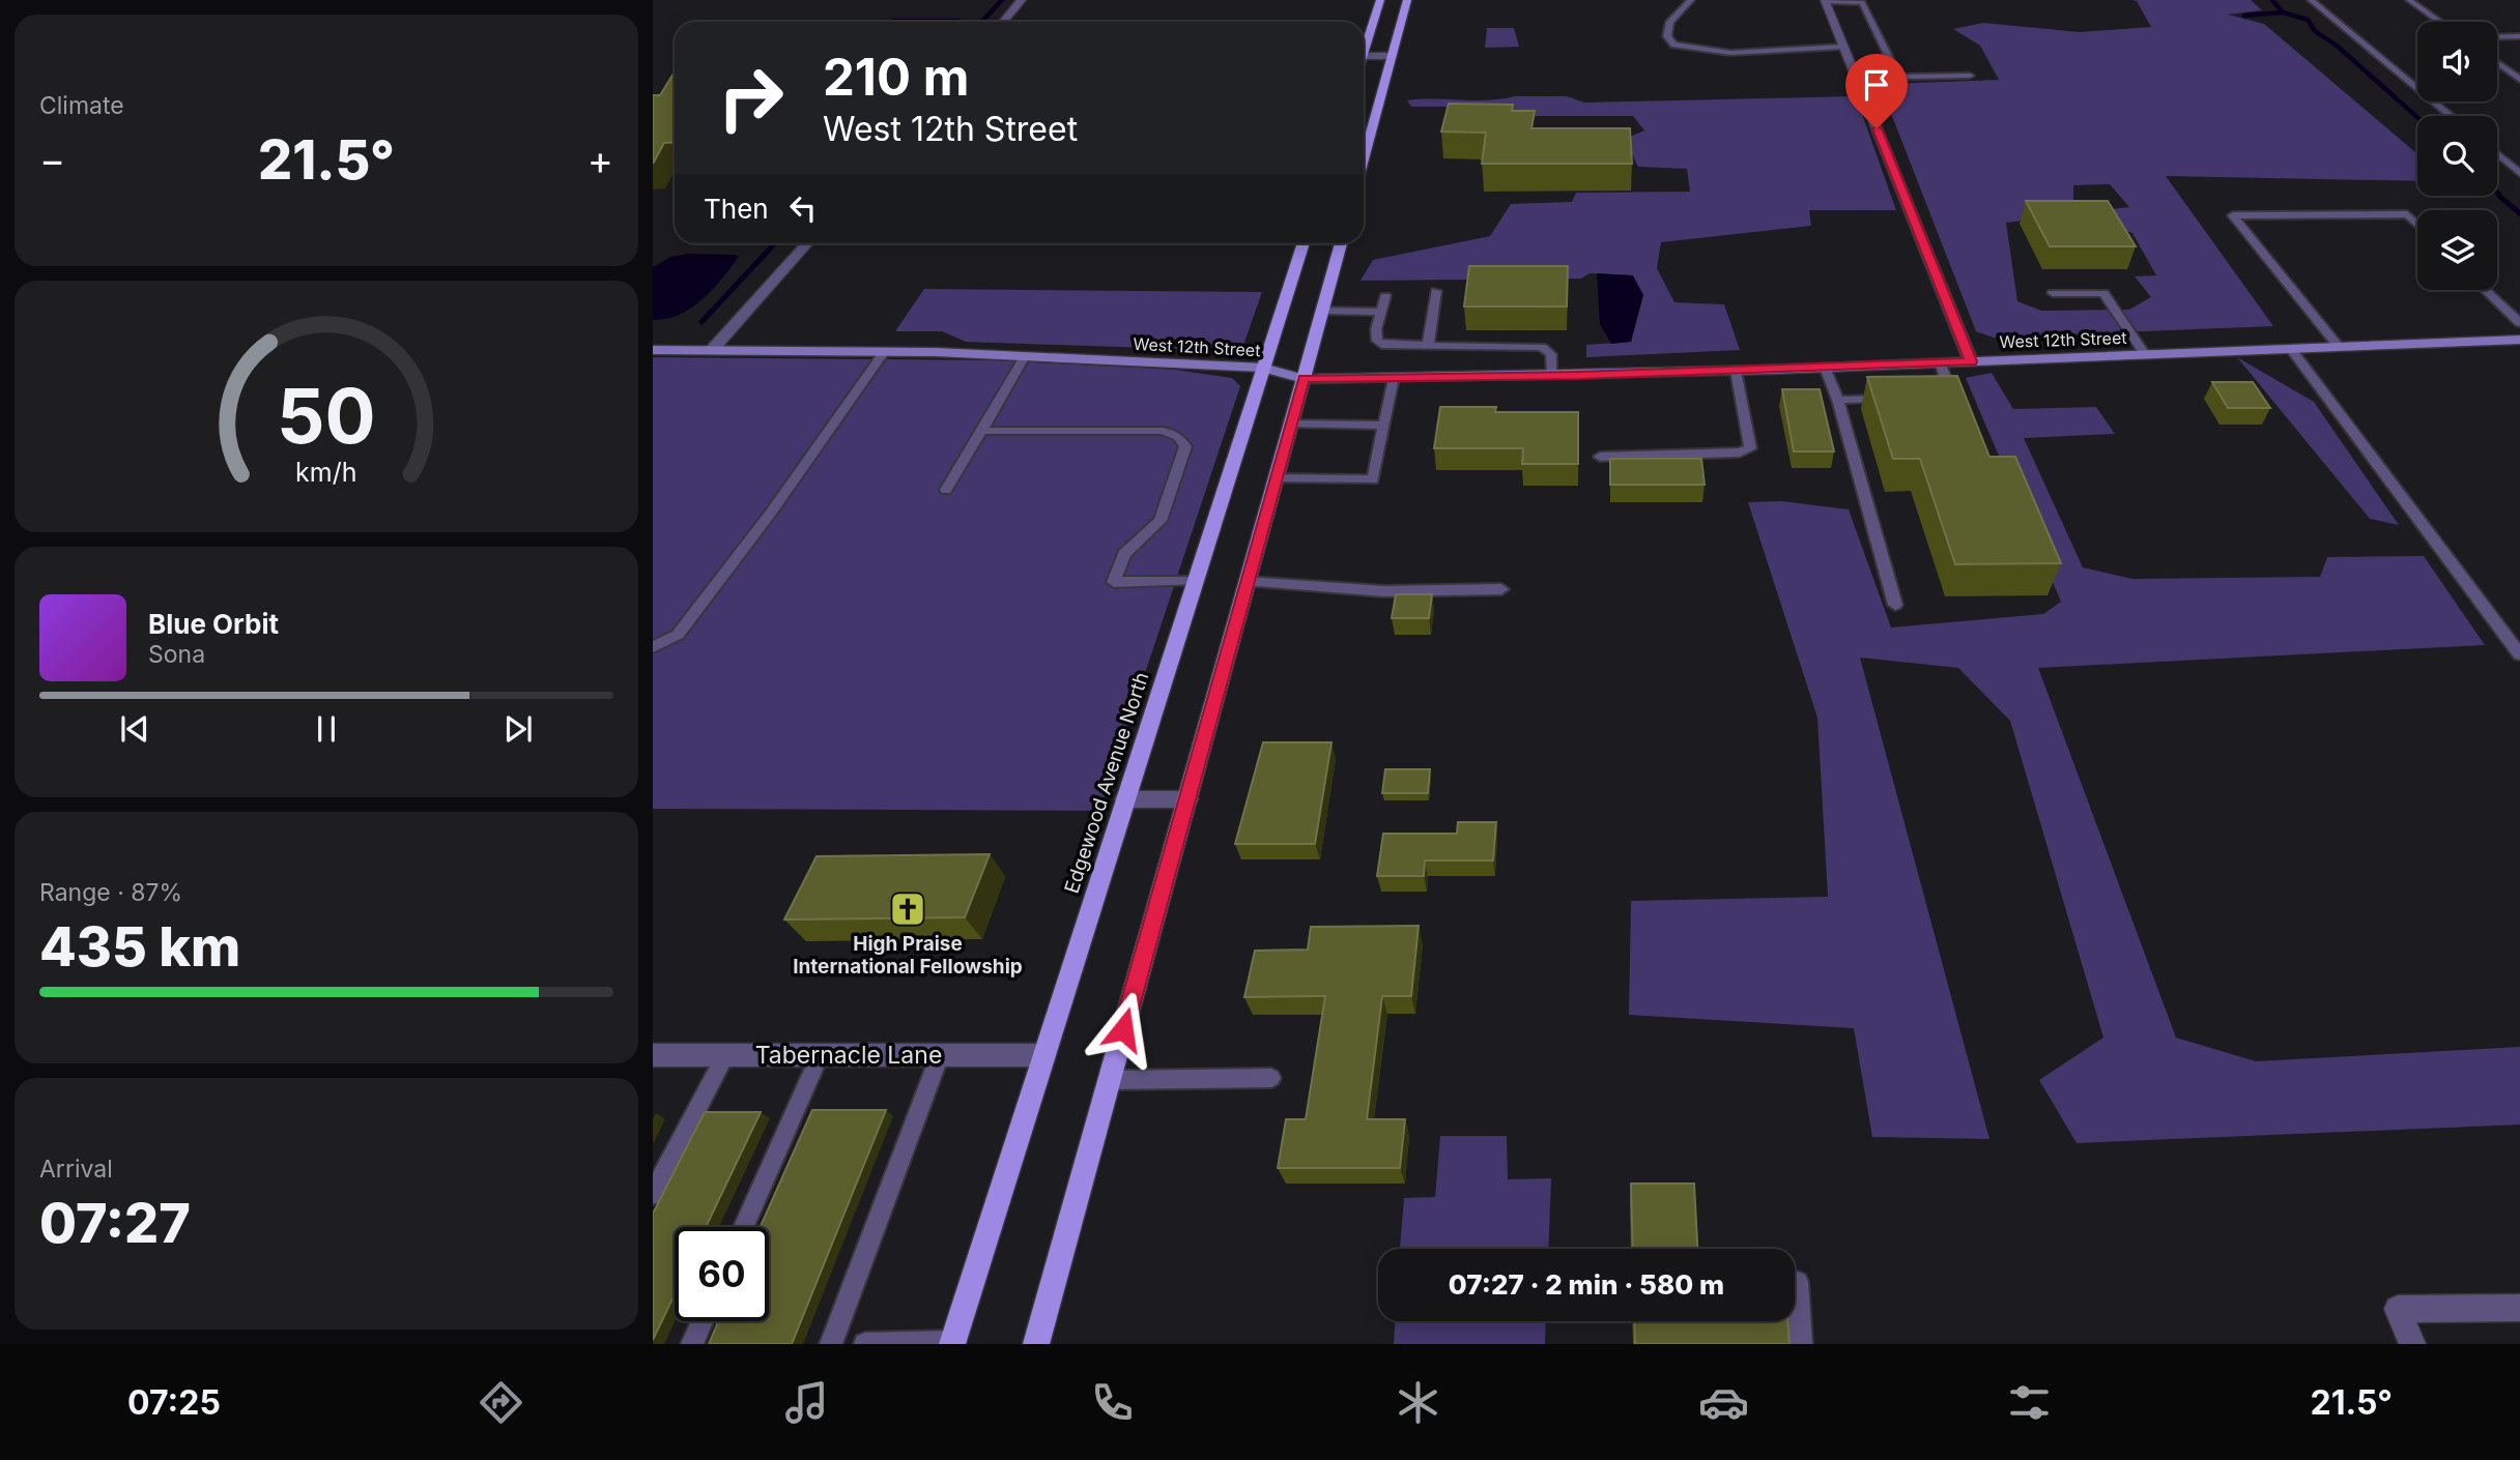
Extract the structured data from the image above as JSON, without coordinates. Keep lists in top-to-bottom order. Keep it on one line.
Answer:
{"streets":{"main road":["Edgewood Avenue North"],"street":["West 12th Street","Tabernacle Lane"]},"crossings":[["West 12th Street","Edgewood Avenue North"],["Edgewood Avenue North","Tabernacle Lane"]],"places":{"church":["High Praise International Fellowship"]},"page":{"tile":["Climate",["Range · 87%","435 km"],["Arrival","07:27"]],"turn":["210 m","West 12th Street"],"heat":["−","21.5°","+"],"then":"Then","song":["Blue Orbit","Sona"],"limit":"60","trip":"07:27 · 2 min · 580 m","tabs":["07:25","21.5°"],"gauge":["50","km/h"]}}
